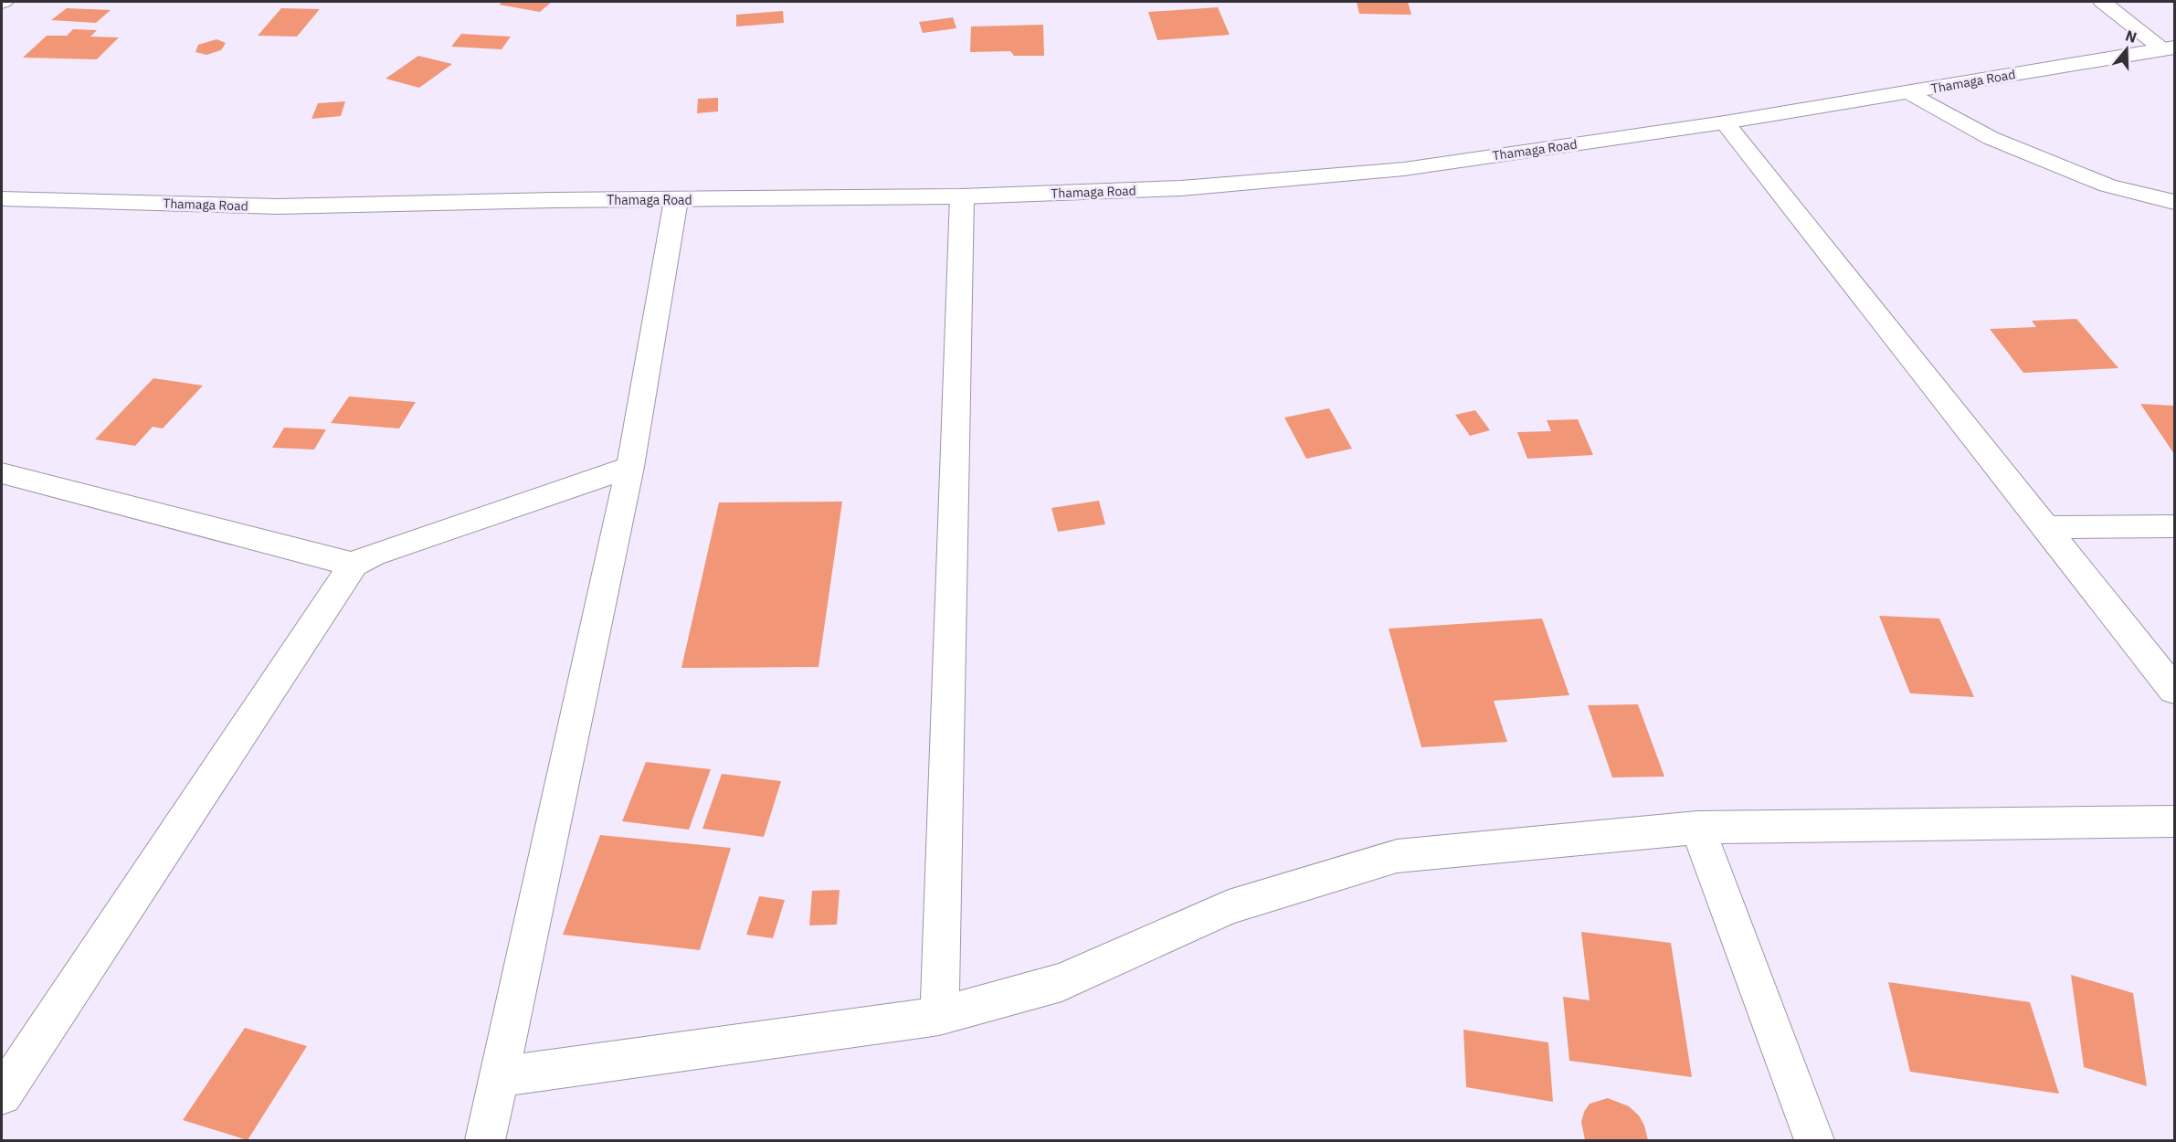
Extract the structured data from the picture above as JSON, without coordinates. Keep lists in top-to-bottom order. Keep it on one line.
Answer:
{"streets":{"street":["Thamaga Road"]},"north":"top"}
